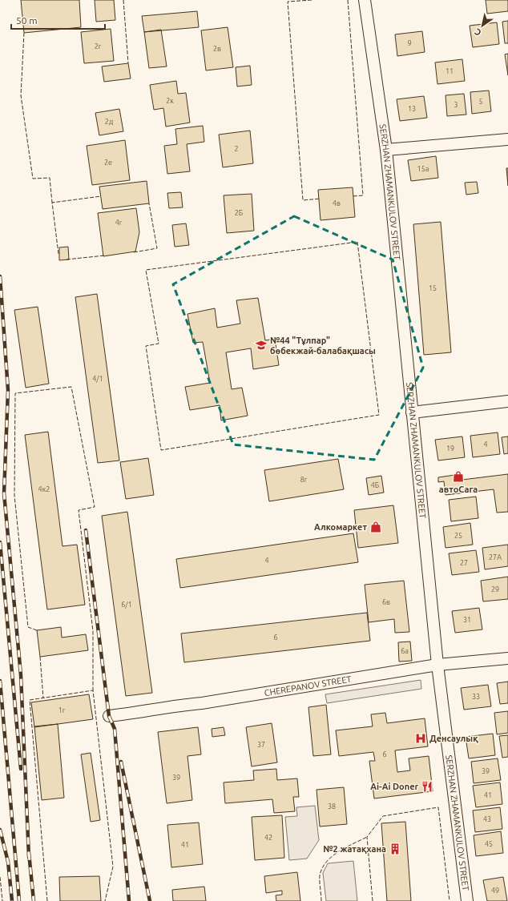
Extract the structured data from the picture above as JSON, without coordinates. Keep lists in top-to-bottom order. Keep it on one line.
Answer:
{"streets":{"street":["SERZHAN ZHAMANKULOV STREET","CHEREPANOV STREET"]},"crossings":[["SERZHAN ZHAMANKULOV STREET","CHEREPANOV STREET"]],"places":{"school or university":["№44 \"Тұлпар\" бөбекжай-балабақшасы"],"shop":["автоСага","Алкомаркет"],"hospital":["Денсаулық"],"restaurant":["Ai-Ai Doner"],"building":["№2 жатақхана"]},"house_numbers":["9","2г","2в","11","2к","5","3","13","2д","2","2е","15а","4в","2Б","4г","15","4/1","4","19","8г","4Б","4к2","25","27А","4","27","29","6в","6/1","31","6","6а","33","1г","37","6","39","39","41","38","43","42","45","41","49"],"scale_bar":"50 m","north":"bottom left"}
